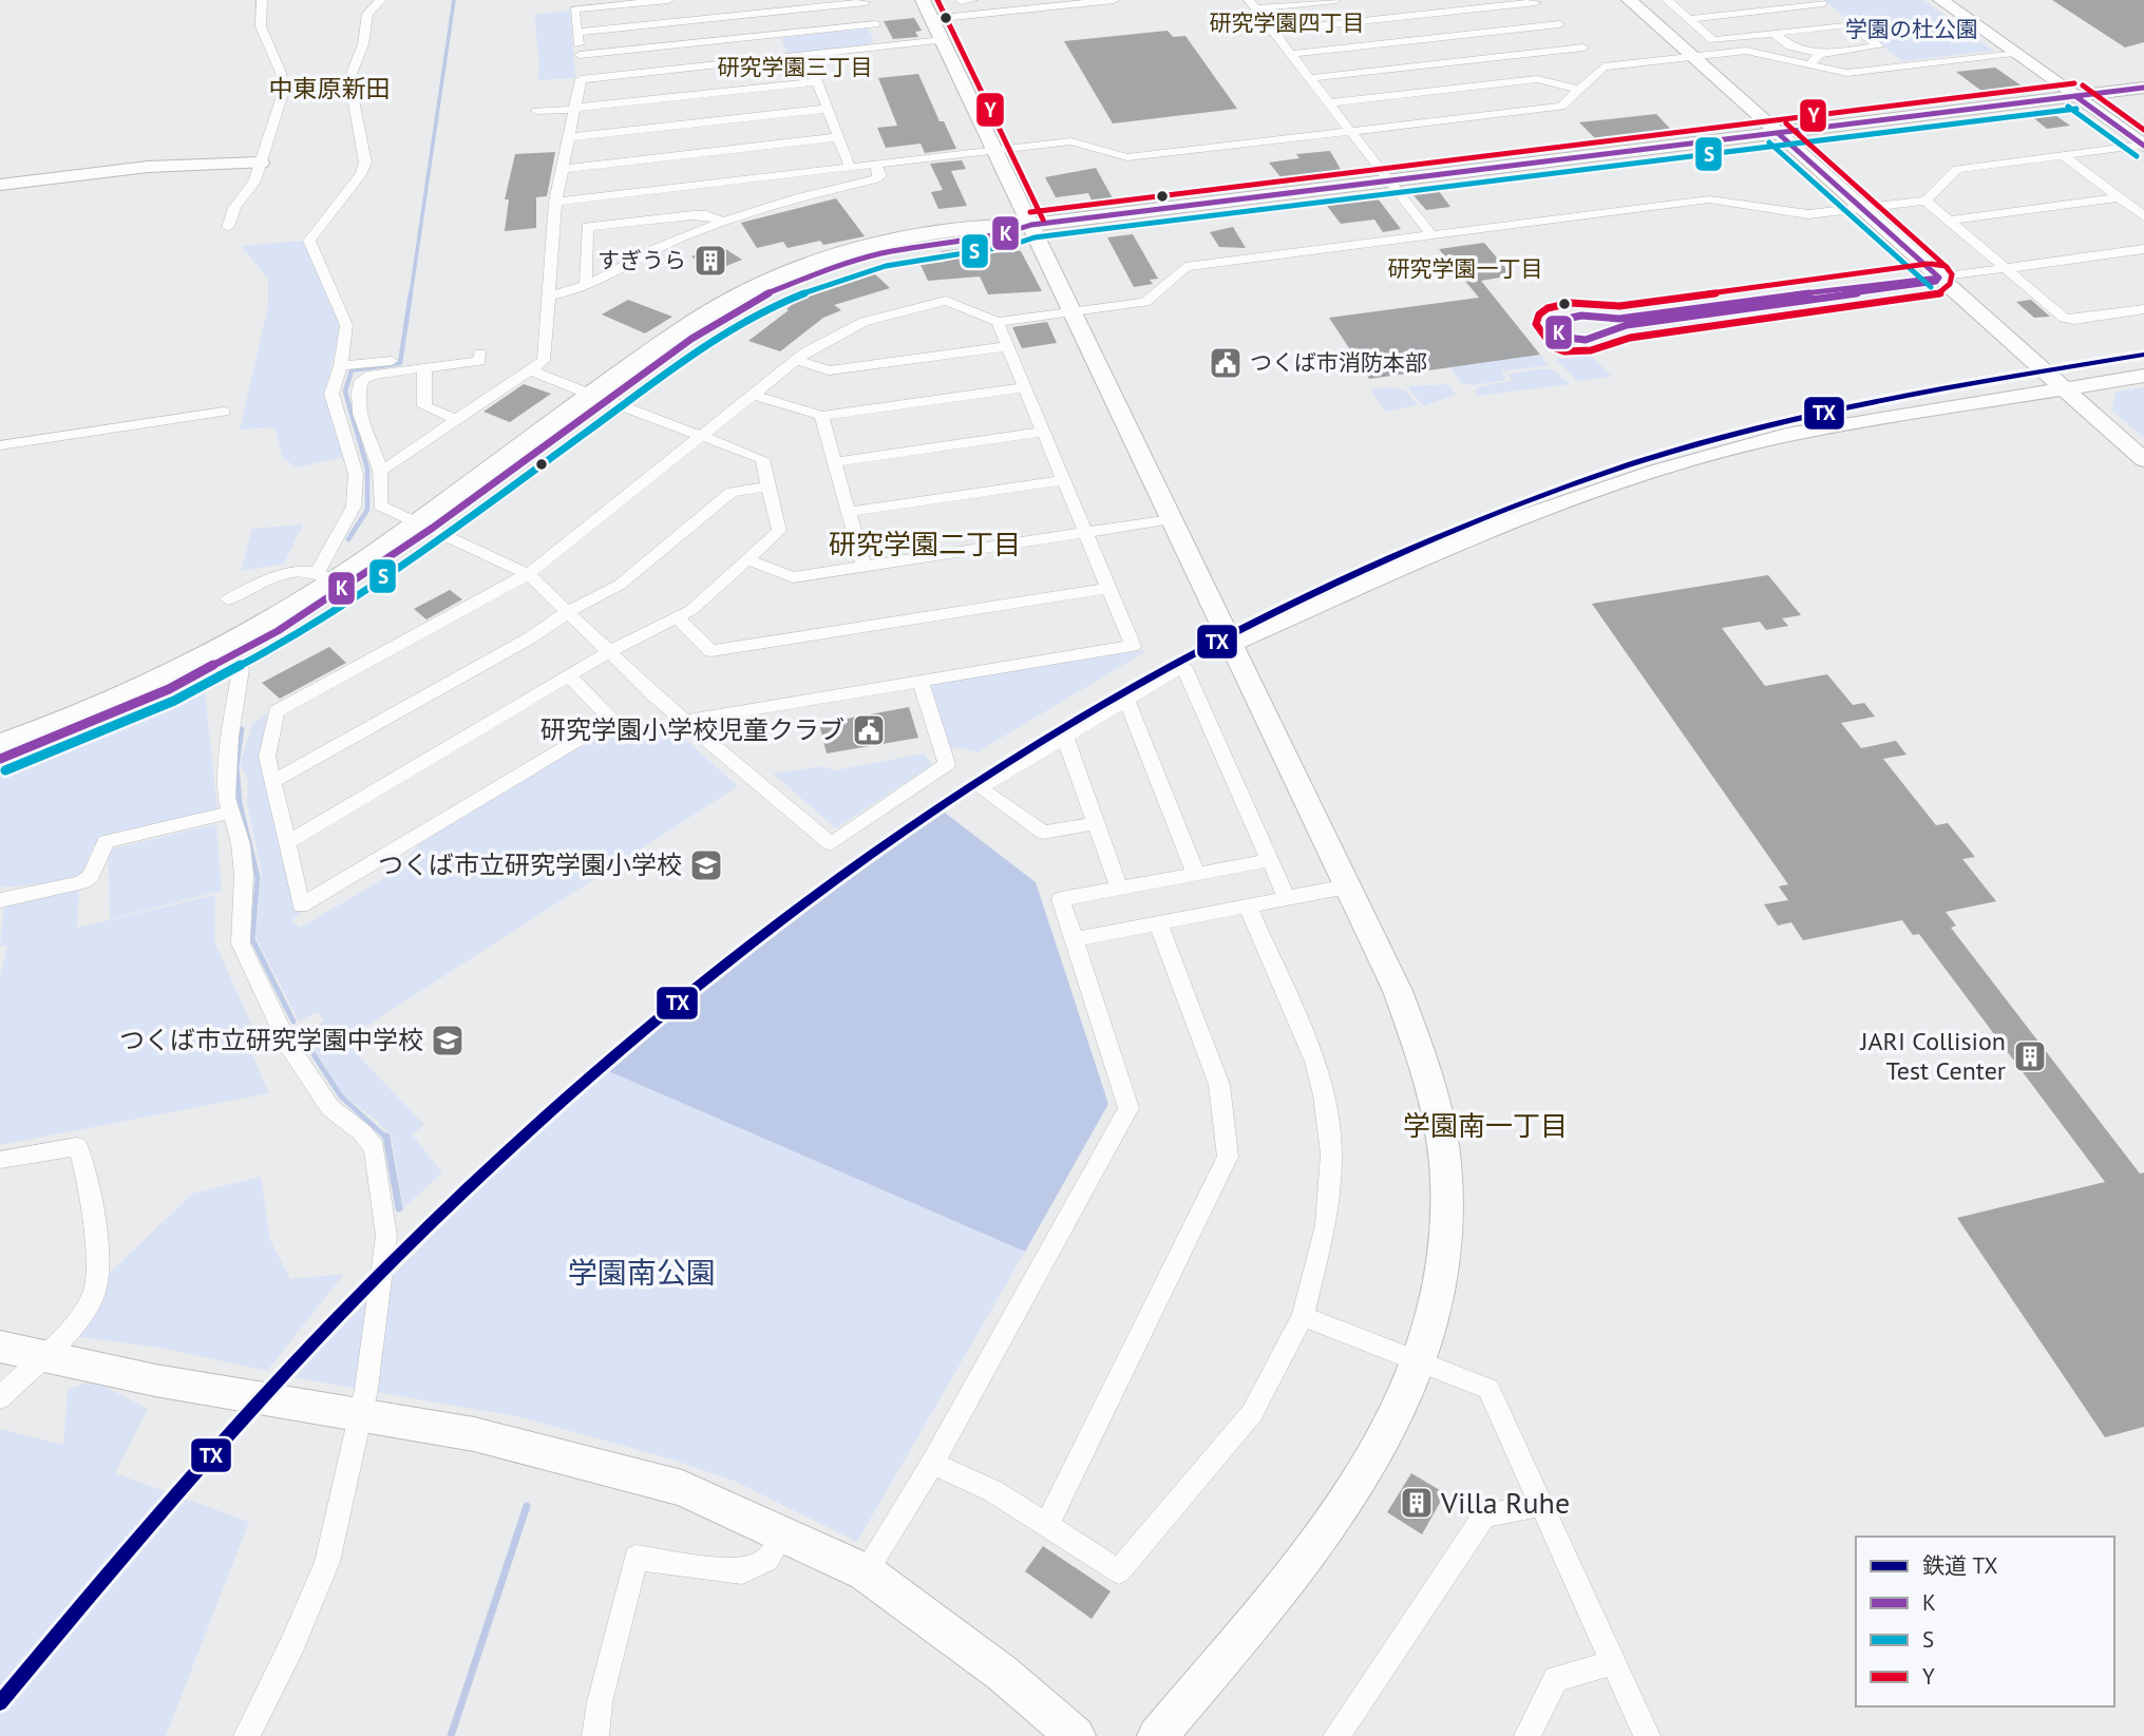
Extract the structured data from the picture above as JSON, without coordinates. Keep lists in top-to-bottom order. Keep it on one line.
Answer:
{"districts":["研究学園四丁目","研究学園三丁目","中東原新田","研究学園一丁目","研究学園二丁目","学園南一丁目"],"parks":["学園の杜公園","学園南公園"],"places":{"building":["すぎうら","JARI Collision Test Center","Villa Ruhe"],"public building":["つくば市消防本部","研究学園小学校児童クラブ"],"school or university":["つくば市立研究学園小学校","つくば市立研究学園中学校"]},"lines":["transit line Y","transit line K","transit line S","rail line TX"],"legend":["鉄道 TX","K","S","Y"]}
